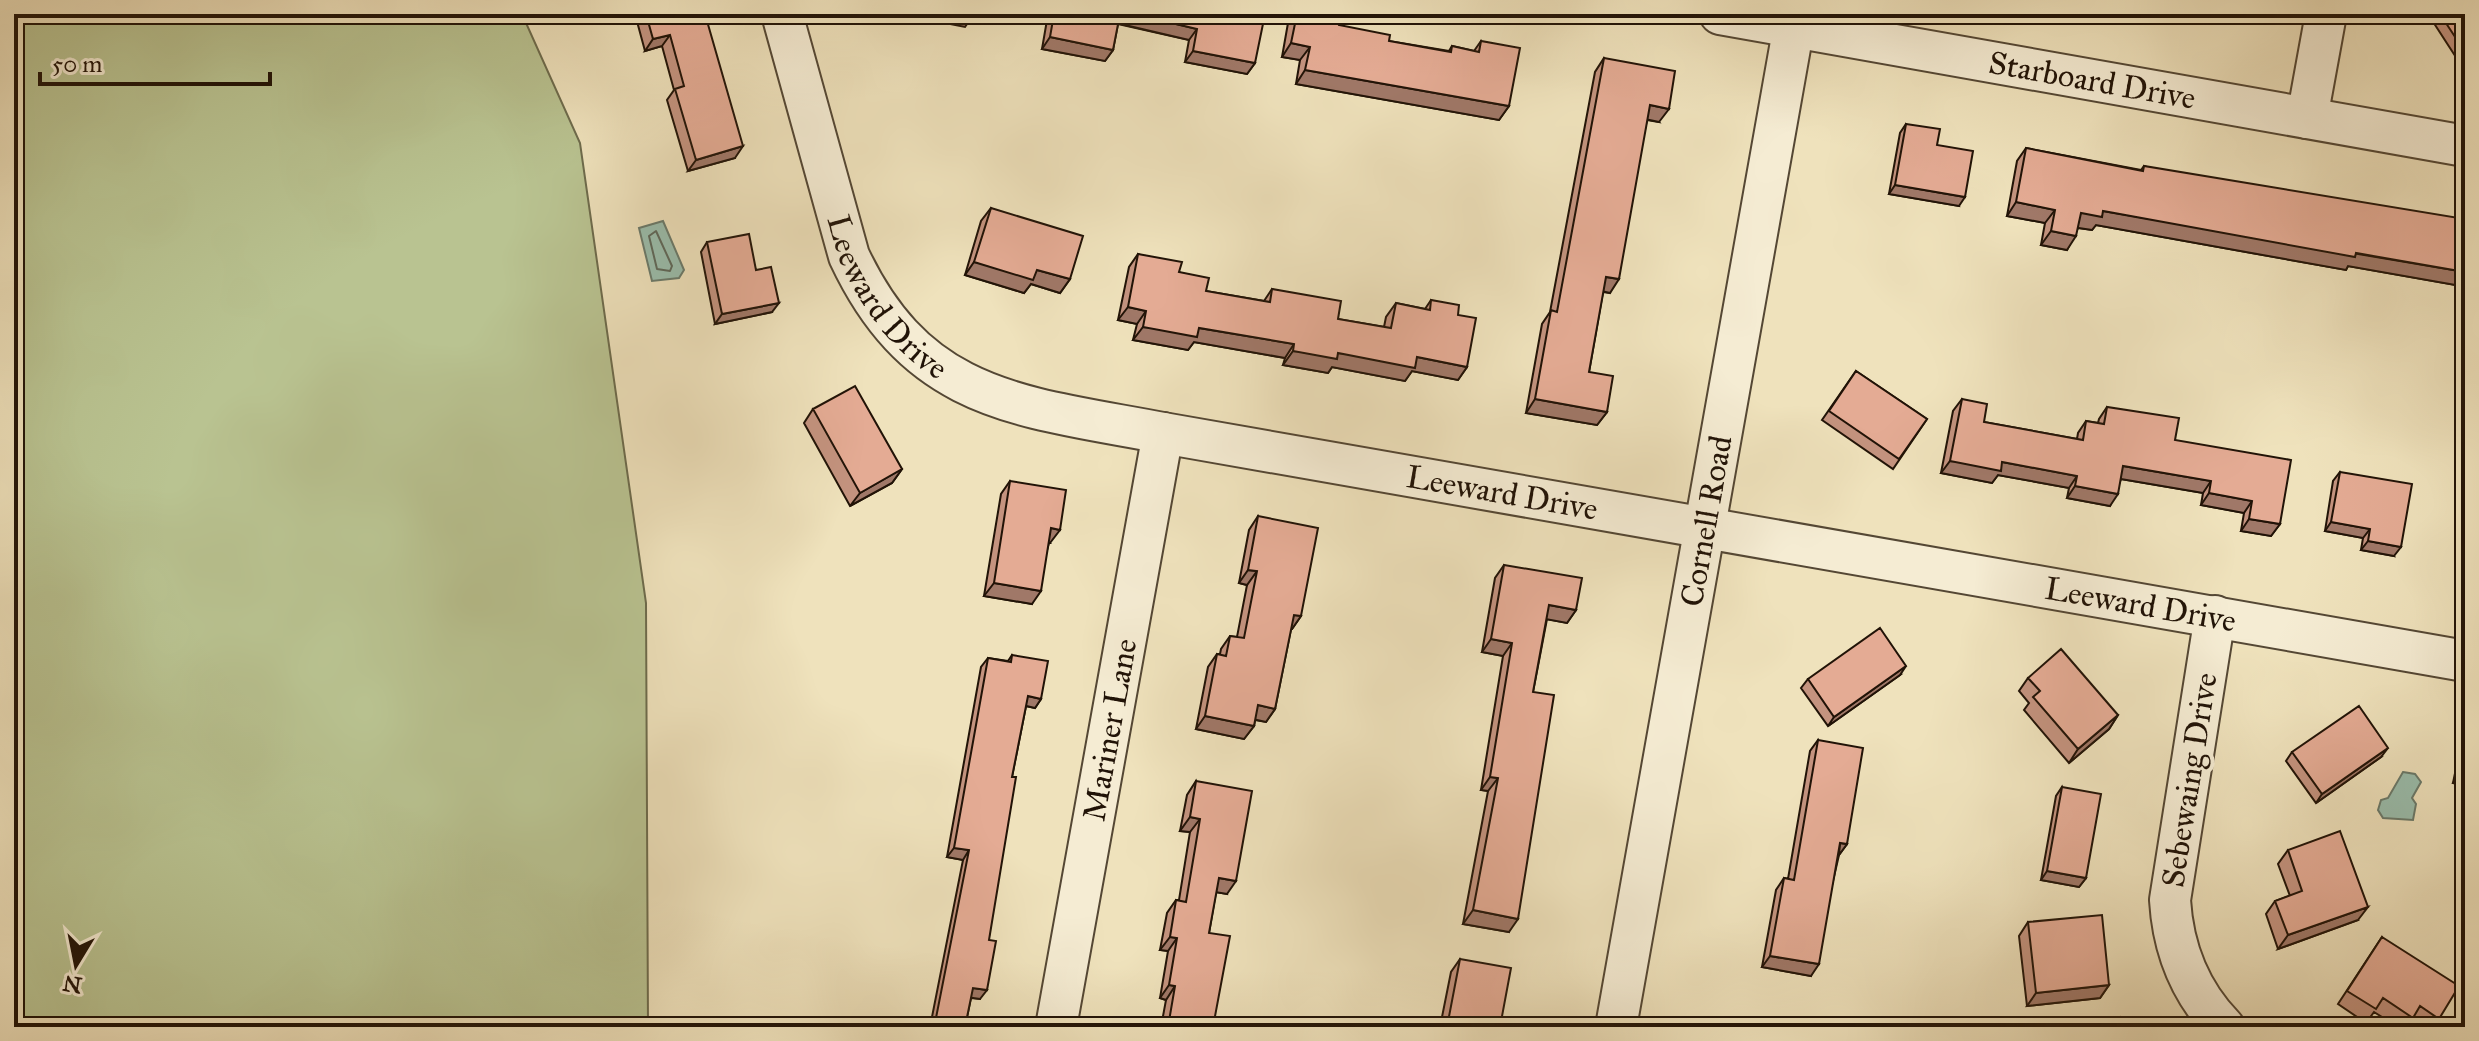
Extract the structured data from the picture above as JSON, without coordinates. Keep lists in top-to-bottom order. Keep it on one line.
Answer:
{"streets":{"street":["Starboard Drive","Leeward Drive","Cornell Road","Mariner Lane","Sebewaing Drive"]},"crossings":[["Starboard Drive","Cornell Road"],["Leeward Drive","Cornell Road"],["Leeward Drive","Mariner Lane"],["Leeward Drive","Sebewaing Drive"]],"scale_bar":"50 m","north":"bottom"}
